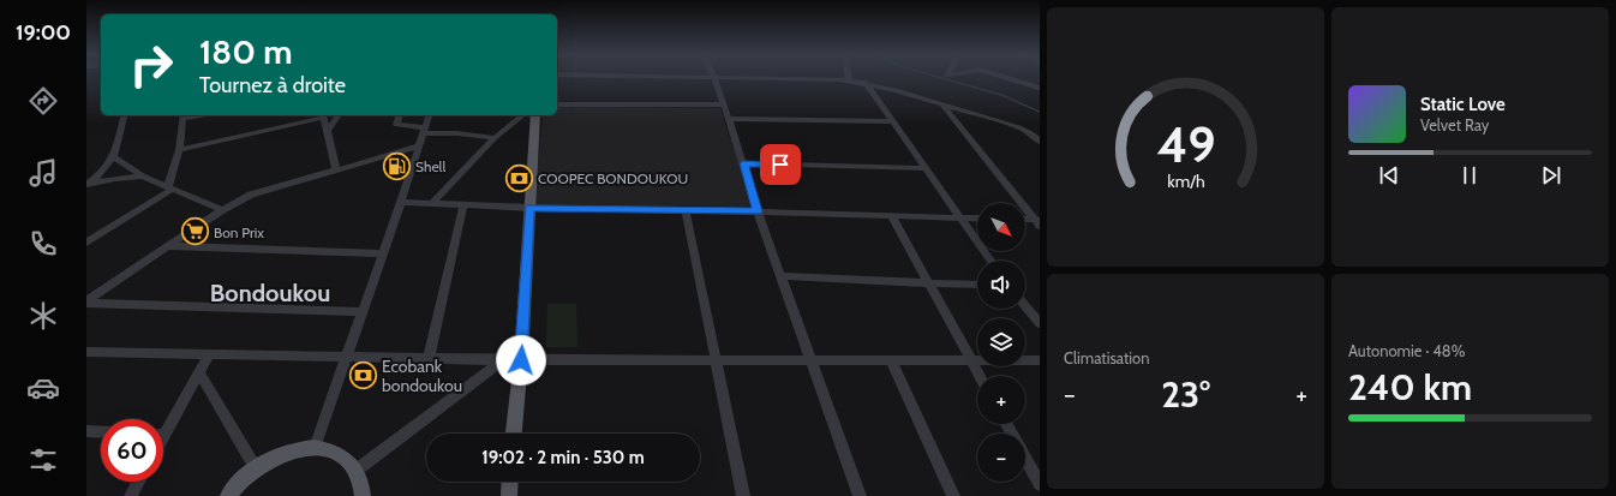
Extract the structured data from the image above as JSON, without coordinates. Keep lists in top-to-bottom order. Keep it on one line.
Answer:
{"districts":["Bondoukou"],"places":{"fuel station":["Shell"],"bank":["COOPEC BONDOUKOU","Ecobank bondoukou"],"supermarket":["Bon Prix"]},"north":"bottom right","page":{"tabs":"19:00","turn":["180 m","Tournez à droite"],"song":["Static Love","Velvet Ray"],"map_buttons":["+","−"],"tile":["Climatisation",["Autonomie · 48%","240 km"]],"heat":["−","23°","+"],"limit":"60","trip":"19:02 · 2 min · 530 m","gauge":["49","km/h"]}}
